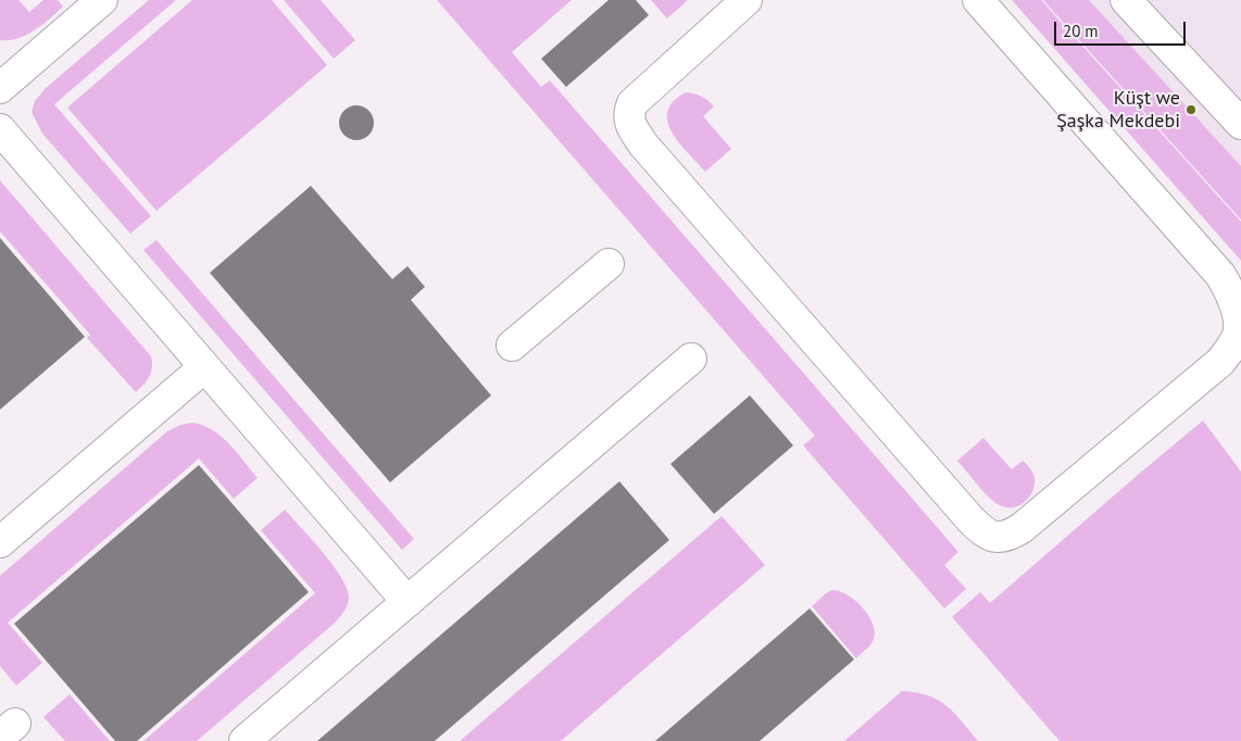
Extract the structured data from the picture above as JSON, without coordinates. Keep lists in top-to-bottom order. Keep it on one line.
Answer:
{"places":["Küşt we Şaşka Mekdebi"],"scale_bar":"20 m"}
